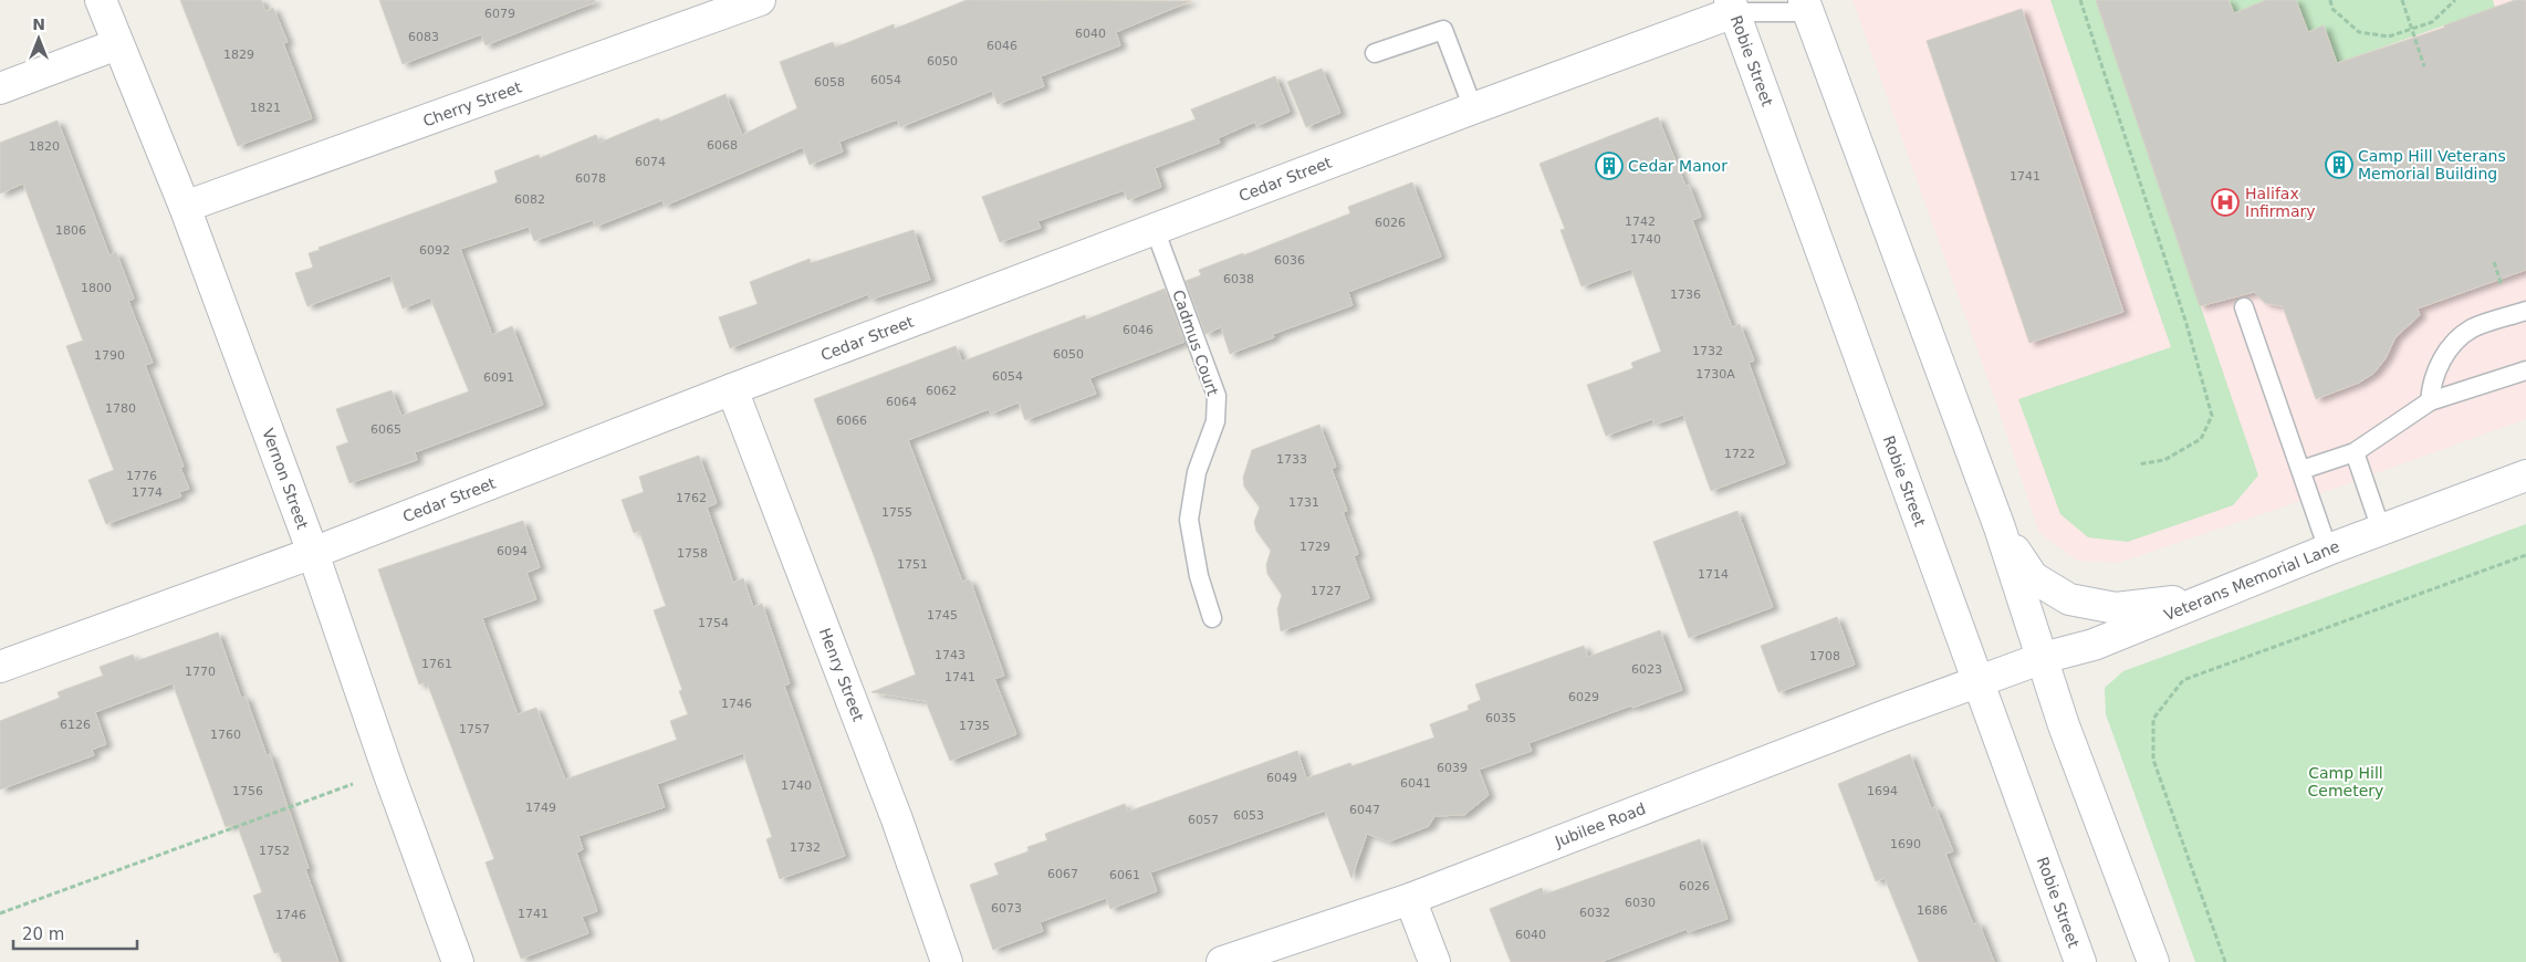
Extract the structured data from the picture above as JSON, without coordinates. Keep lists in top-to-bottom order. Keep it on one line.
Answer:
{"streets":{"street":["Robie Street","Cherry Street","Cedar Street","Vernon Street","Veterans Memorial Lane","Henry Street","Jubilee Road"],"lane":["Cadmus Court"]},"crossings":[["Robie Street","Cedar Street"],["Robie Street","Veterans Memorial Lane"],["Robie Street","Jubilee Road"],["Cherry Street","Vernon Street"],["Cedar Street","Cadmus Court"],["Cedar Street","Vernon Street"],["Cedar Street","Henry Street"],["Veterans Memorial Lane","Jubilee Road"]],"parks":["Camp Hill Cemetery"],"places":{"building":["Camp Hill Veterans Memorial Building","Cedar Manor"],"hospital":["Halifax Infirmary"]},"house_numbers":["6079","6040","6083","6046","1829","6050","6054","6058","1821","6068","1820","6074","1741","6078","6082","1742","6026","1806","1740","6092","6036","6038","1800","1736","6046","1732","6050","1790","1730A","6054","6091","6062","6064","1780","6066","6065","1722","1733","1776","1774","1762","1731","1755","1729","6094","1758","1751","1714","1727","1745","1754","1743","1708","1761","6023","1770","1741","6029","1746","6035","6126","1735","1757","1760","6039","6049","6041","1740","1756","1694","1749","6047","6053","6057","1690","1732","1752","6067","6061","6026","6030","6073","1686","6032","1741","1746","6040"],"scale_bar":"20 m","north":"top"}
